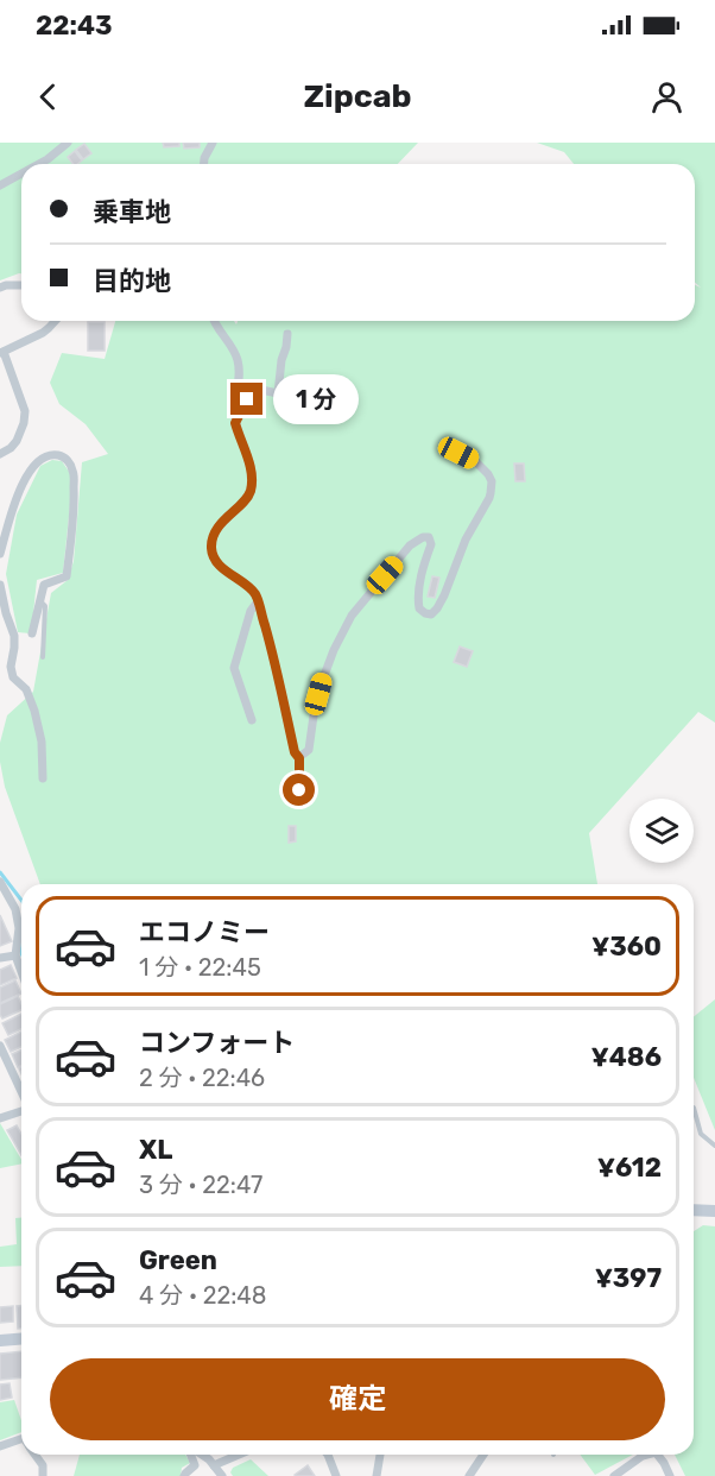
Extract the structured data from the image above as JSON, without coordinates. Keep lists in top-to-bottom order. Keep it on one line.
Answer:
{"page":{"status":"22:43","header":"Zipcab","banner":["乗車地","目的地"],"bubble":"1 分","list":[{"name":"エコノミー","note":"1 分 · 22:45","value":"¥360"},{"name":"コンフォート","note":"2 分 · 22:46","value":"¥486"},{"name":"XL","note":"3 分 · 22:47","value":"¥612"},{"name":"Green","note":"4 分 · 22:48","value":"¥397"}],"buttons":"確定"}}
